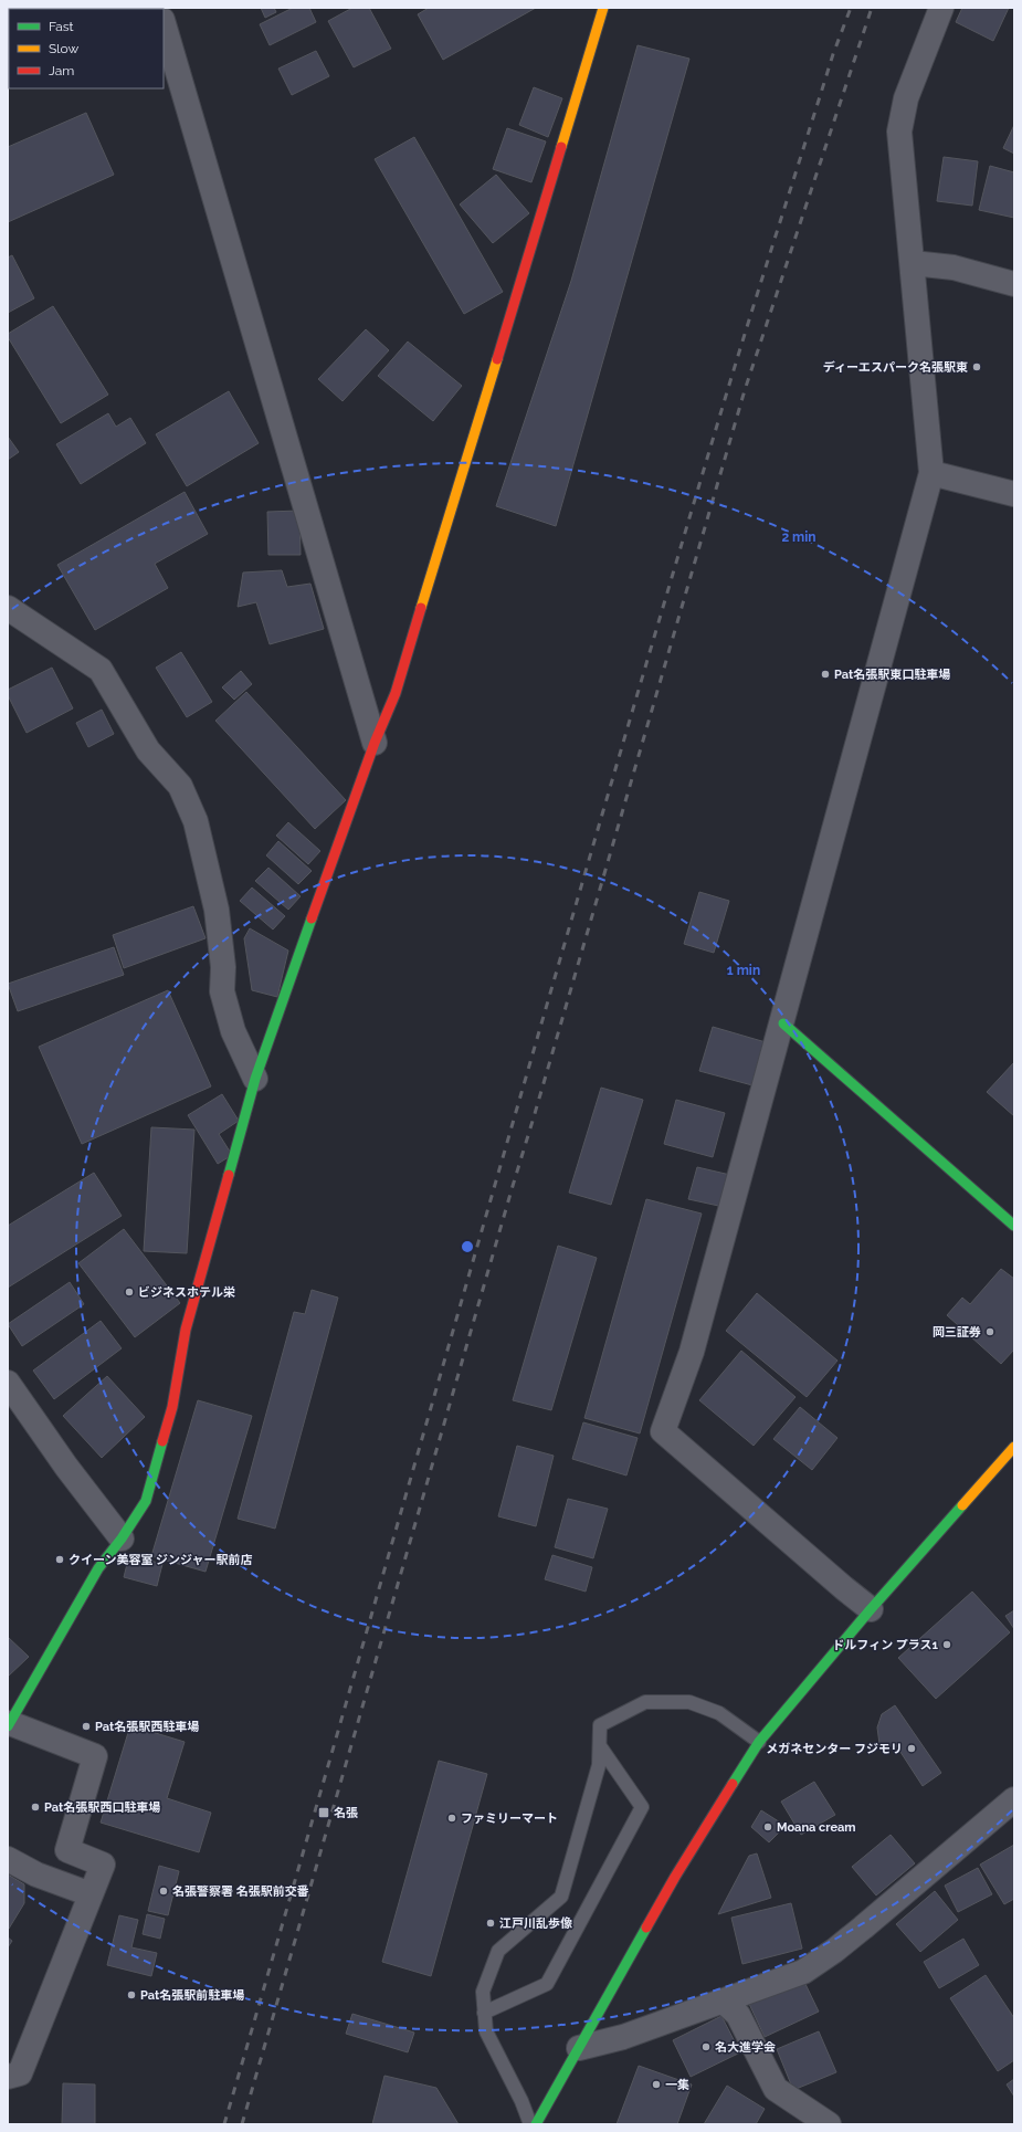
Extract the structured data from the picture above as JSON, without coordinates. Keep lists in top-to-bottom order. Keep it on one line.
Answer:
{"places":{"other":["ディーエスパーク名張駅東","Pat名張駅東口駐車場","ビジネスホテル栄","岡三証券","クイーン美容室 ジンジャー駅前店","ドルフィン プラス1","Pat名張駅西駐車場","メガネセンター フジモリ","Pat名張駅西口駐車場","ファミリーマート","Moana cream","名張警察署 名張駅前交番","江戸川乱歩像","Pat名張駅前駐車場","名大進学会","一集"],"transit":["名張"]},"legend":["Fast","Slow","Jam"],"rings":["2 min","1 min"]}
